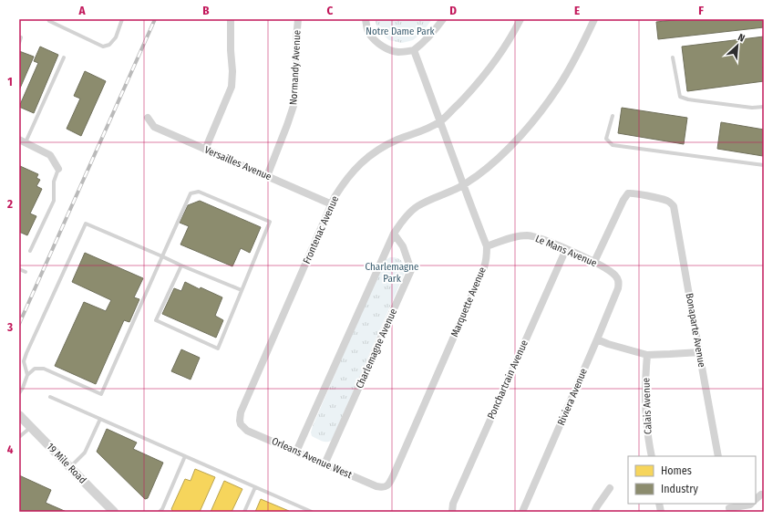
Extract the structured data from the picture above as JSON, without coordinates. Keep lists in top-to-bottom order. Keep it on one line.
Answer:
{"streets":{"street":["Normandy Avenue","Versailles Avenue","Frontenac Avenue","Le Mans Avenue","Marquette Avenue","Bonaparte Avenue","Charlemagne Avenue","Ponchartrain Avenue","Riviera Avenue","Calais Avenue","Orleans Avenue West","19 Mile Road"]},"crossings":[["Normandy Avenue","Versailles Avenue"],["Versailles Avenue","Frontenac Avenue"],["Frontenac Avenue","Marquette Avenue"],["Frontenac Avenue","Orleans Avenue West"],["Le Mans Avenue","Marquette Avenue"],["Le Mans Avenue","Bonaparte Avenue"],["Le Mans Avenue","Ponchartrain Avenue"],["Le Mans Avenue","Riviera Avenue"],["Marquette Avenue","Orleans Avenue West"],["Charlemagne Avenue","Orleans Avenue West"]],"parks":["Notre Dame Park","Charlemagne Park"],"legend":["Homes","Industry"],"north":"top right","grid":{"columns":["A","B","C","D","E","F"],"rows":["1","2","3","4"]}}
